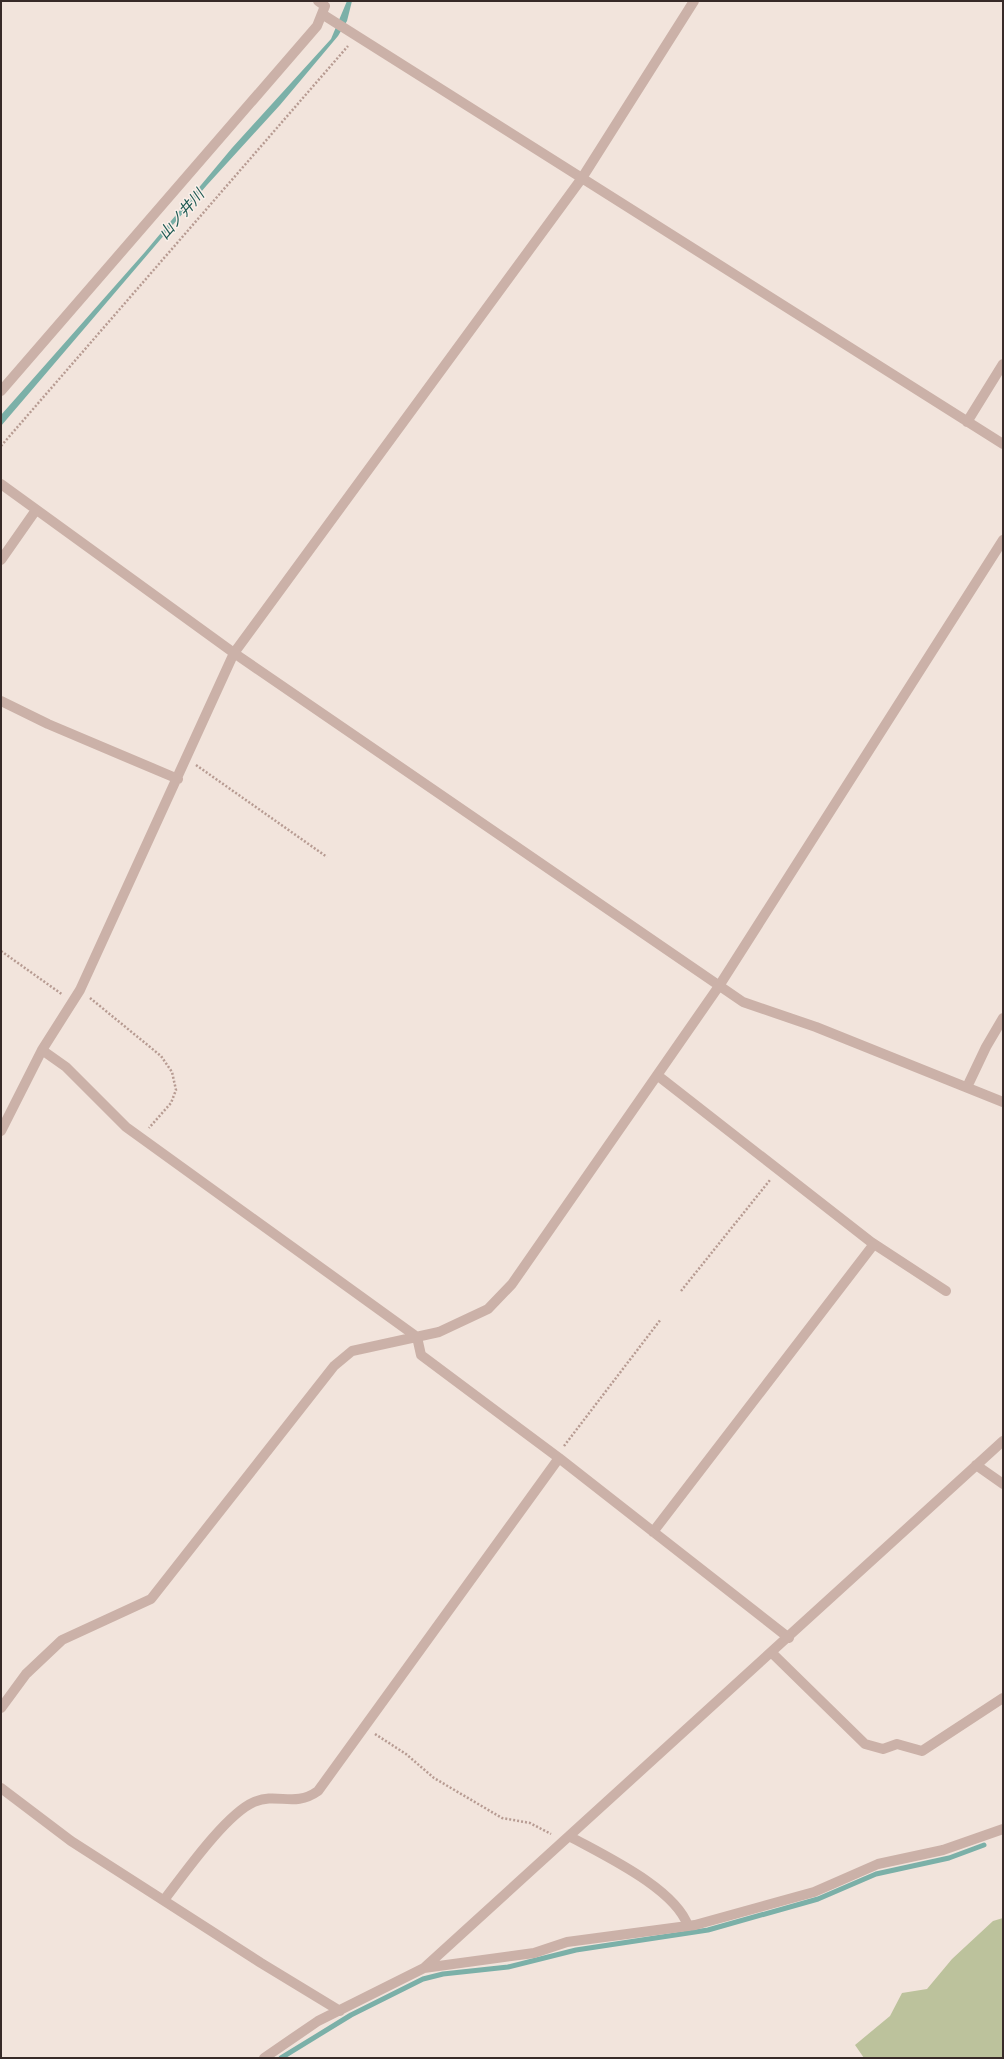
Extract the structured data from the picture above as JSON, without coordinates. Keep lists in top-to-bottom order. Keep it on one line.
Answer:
{"water":["山ノ井川"]}
